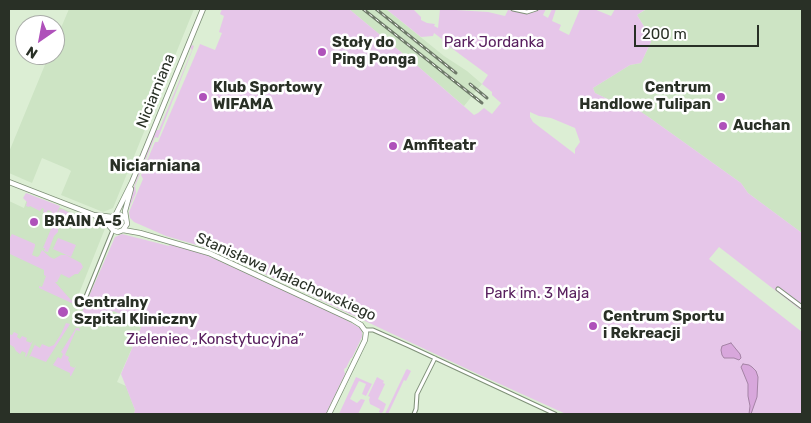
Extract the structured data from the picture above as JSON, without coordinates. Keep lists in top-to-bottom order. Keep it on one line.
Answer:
{"streets":{"street":["Niciarniana","Stanisława Małachowskiego"]},"crossings":[["Niciarniana","Stanisława Małachowskiego"]],"districts":["Niciarniana"],"parks":["Park Jordanka","Park im. 3 Maja","Zieleniec „Konstytucyjna”"],"places":["Stoły do Ping Ponga","Klub Sportowy WIFAMA","Centrum Handlowe Tulipan","Auchan","Amfiteatr","BRAIN A-5","Centralny Szpital Kliniczny","Centrum Sportu i Rekreacji"],"scale_bar":"200 m","north":"bottom left"}
